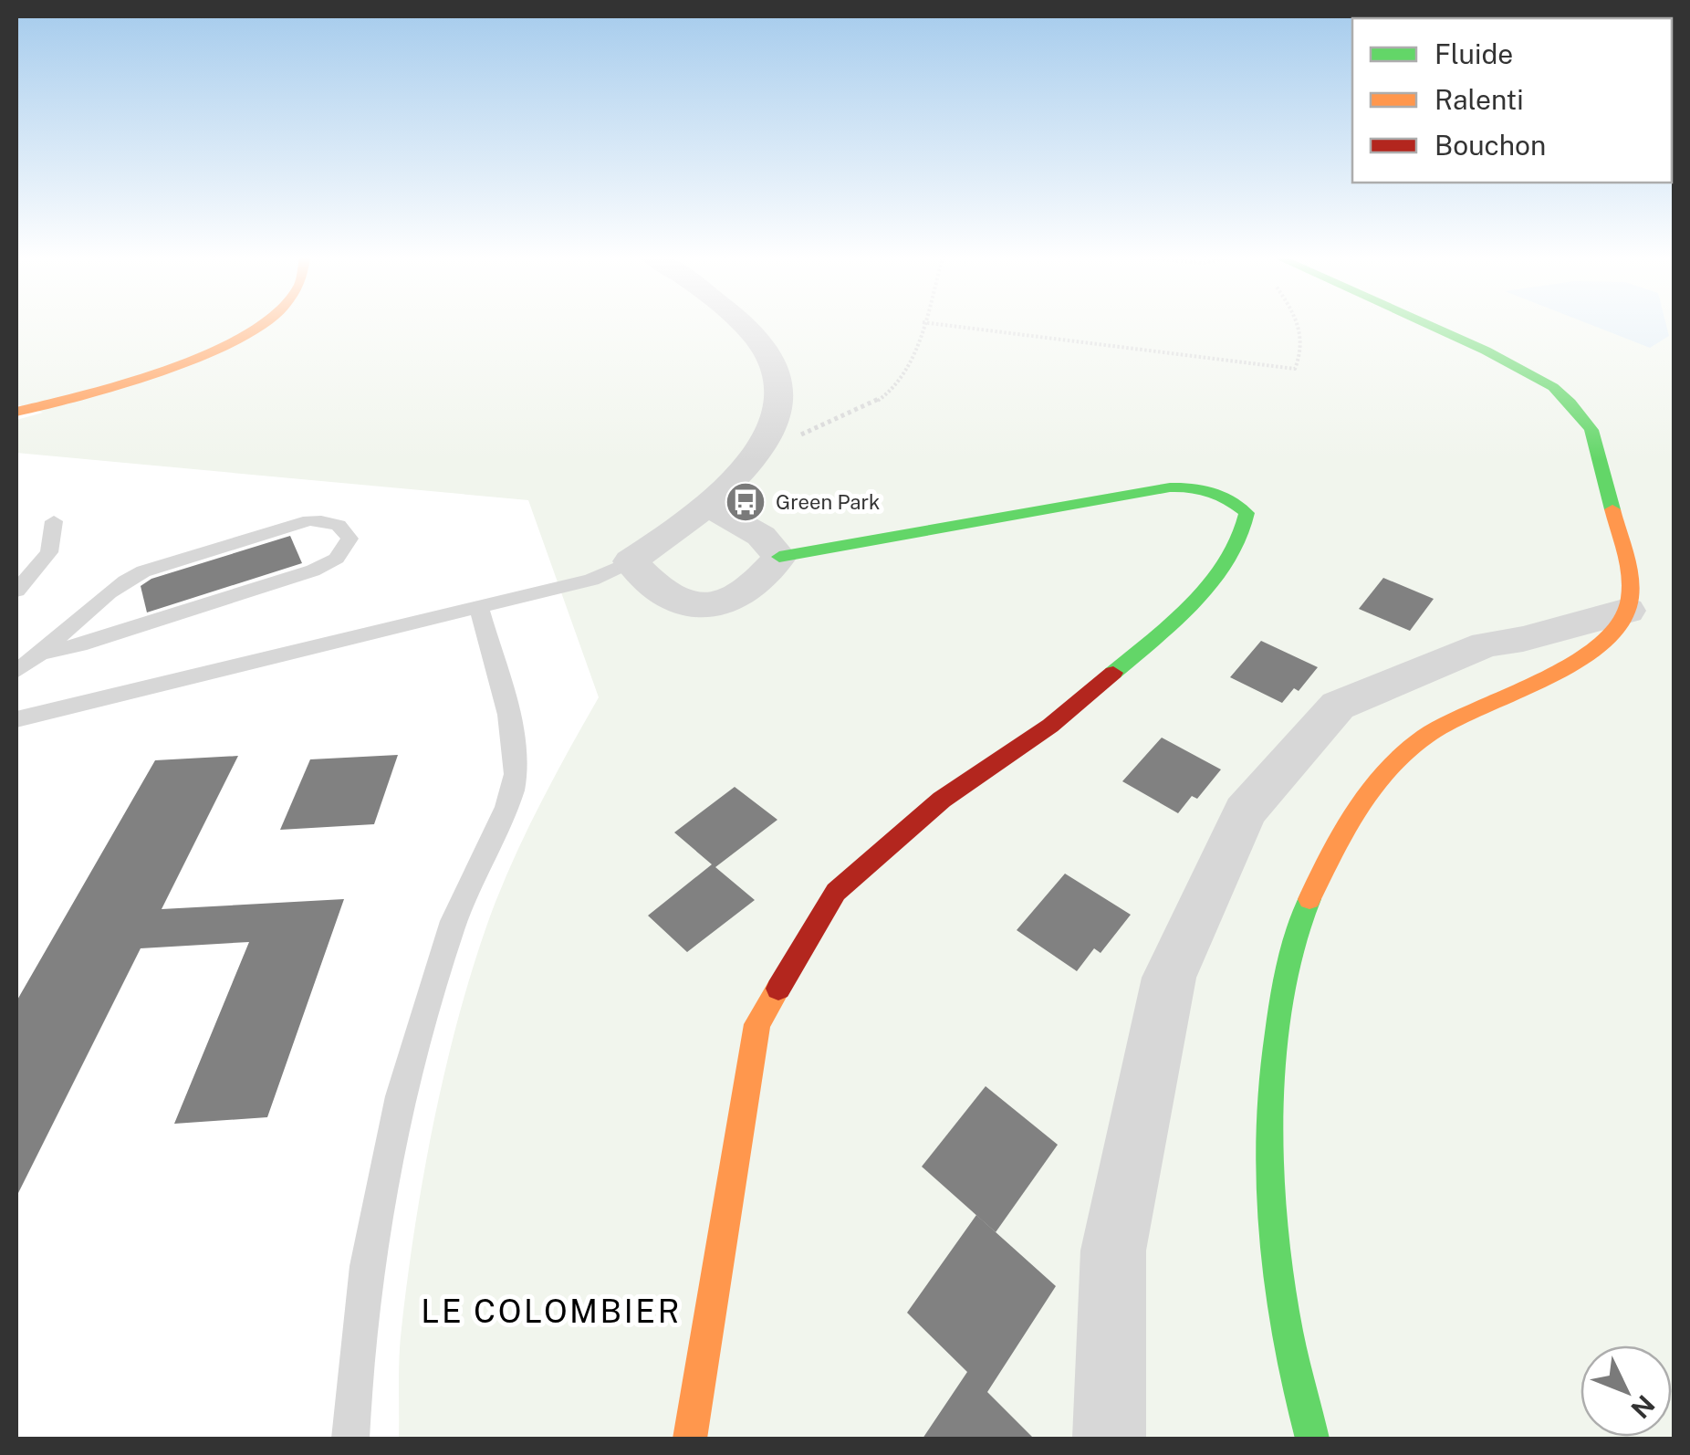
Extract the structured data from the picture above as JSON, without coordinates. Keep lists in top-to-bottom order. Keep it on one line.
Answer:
{"districts":["LE COLOMBIER"],"places":{"bus stop":["Green Park"]},"legend":["Fluide","Ralenti","Bouchon"],"north":"bottom right"}
